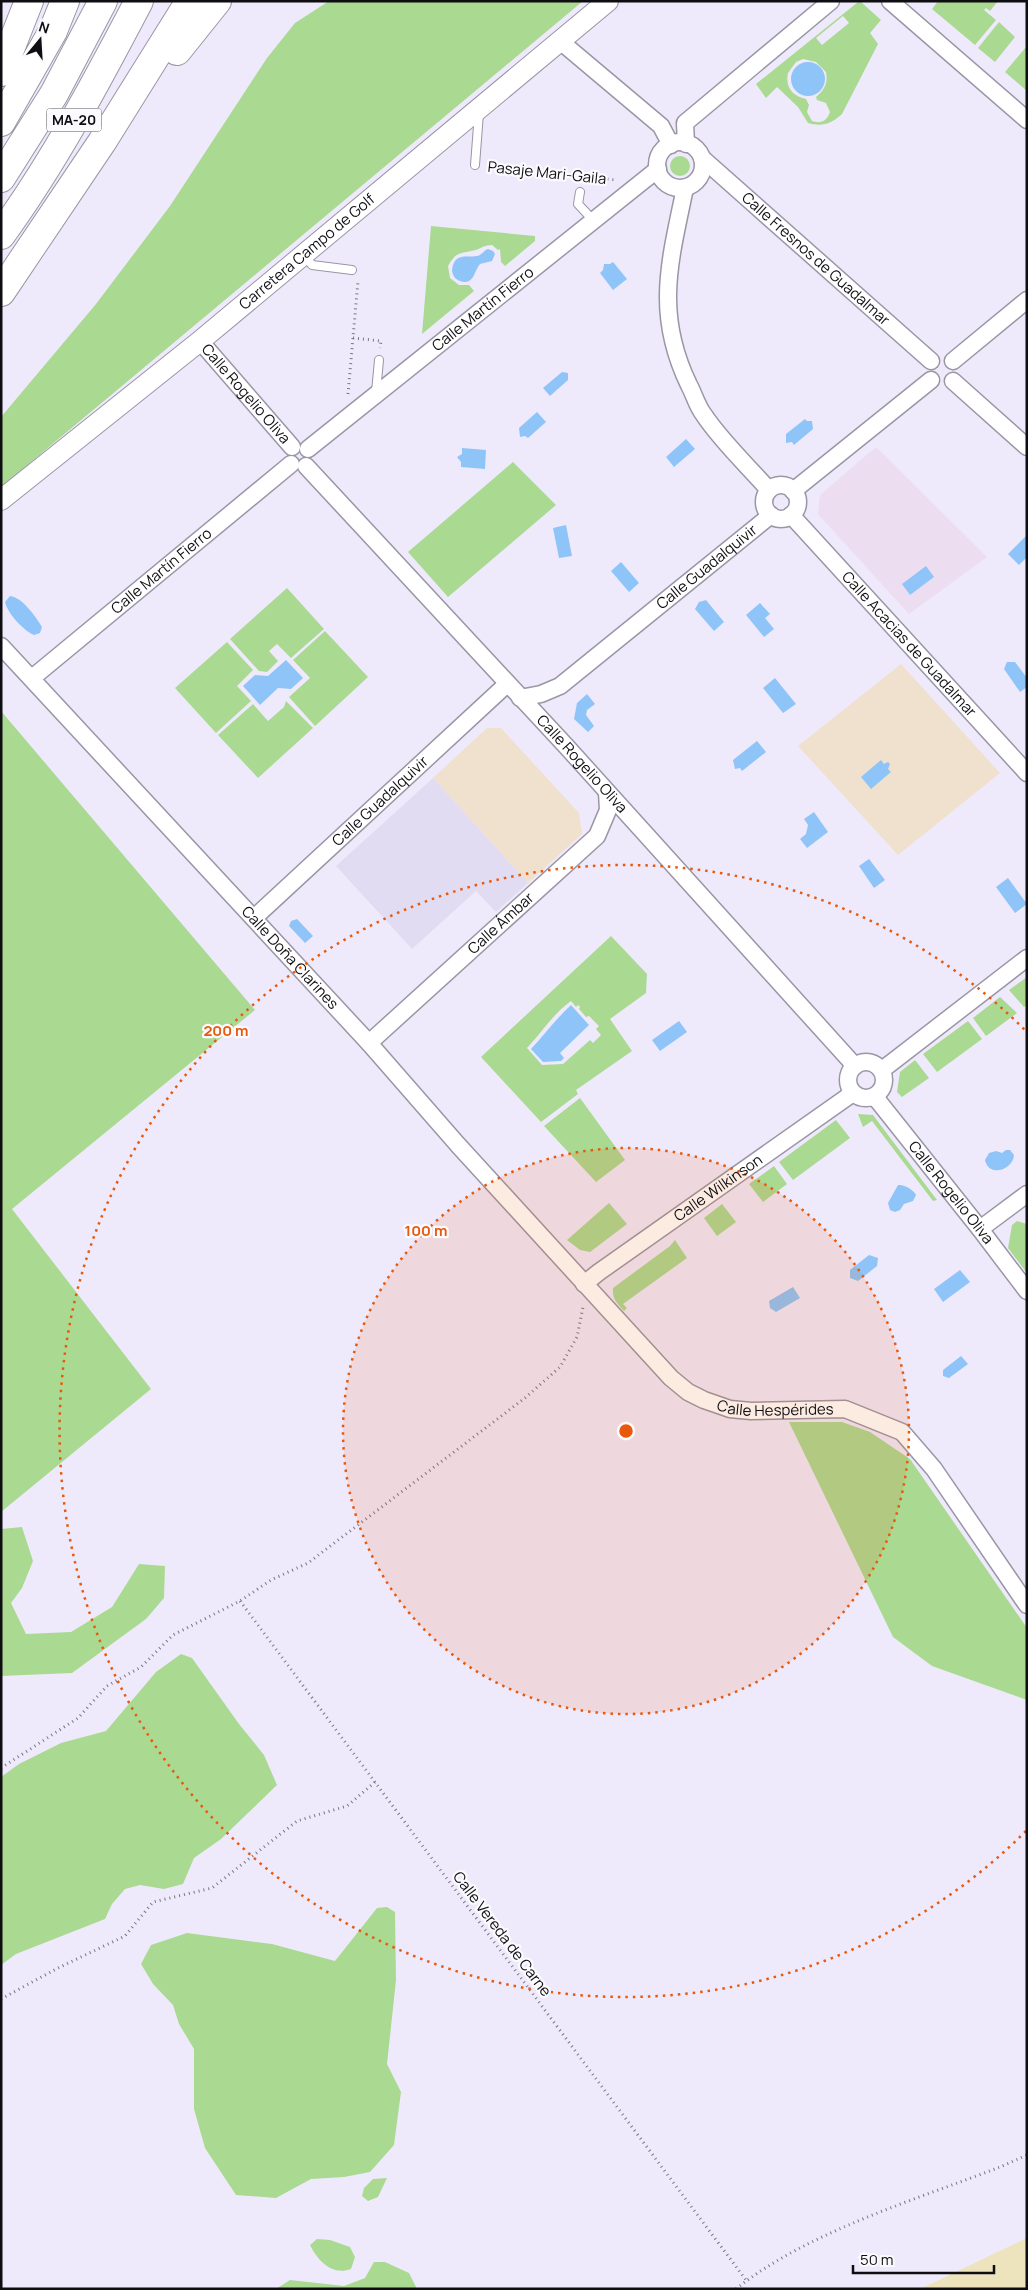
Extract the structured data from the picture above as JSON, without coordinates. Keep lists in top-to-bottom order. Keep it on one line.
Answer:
{"streets":{"highway":["MA-20"],"street":["Carretera Campo de Golf","Calle Fresnos de Guadalmar","Calle Martín Fierro","Calle Rogelio Oliva","Calle Guadalquivir","Calle Acacias de Guadalmar","Calle Ámbar","Calle Doña Clarines","Calle Wilkinson","Calle Hespérides"],"lane":["Pasaje Mari-Gaila"],"path":["Calle Vereda de Carne"]},"crossings":[["Pasaje Mari-Gaila","Carretera Campo de Golf"],["Carretera Campo de Golf","Calle Rogelio Oliva"],["Calle Fresnos de Guadalmar","Calle Martín Fierro"],["Calle Martín Fierro","Calle Rogelio Oliva"],["Calle Martín Fierro","Calle Doña Clarines"],["Calle Rogelio Oliva","Calle Guadalquivir"],["Calle Rogelio Oliva","Calle Ámbar"],["Calle Rogelio Oliva","Calle Wilkinson"],["Calle Guadalquivir","Calle Acacias de Guadalmar"],["Calle Guadalquivir","Calle Doña Clarines"],["Calle Ámbar","Calle Doña Clarines"],["Calle Doña Clarines","Calle Wilkinson"],["Calle Doña Clarines","Calle Hespérides"],["Calle Wilkinson","Calle Hespérides"]],"scale_bar":"50 m","north":"top","rings":["200 m","100 m"]}
